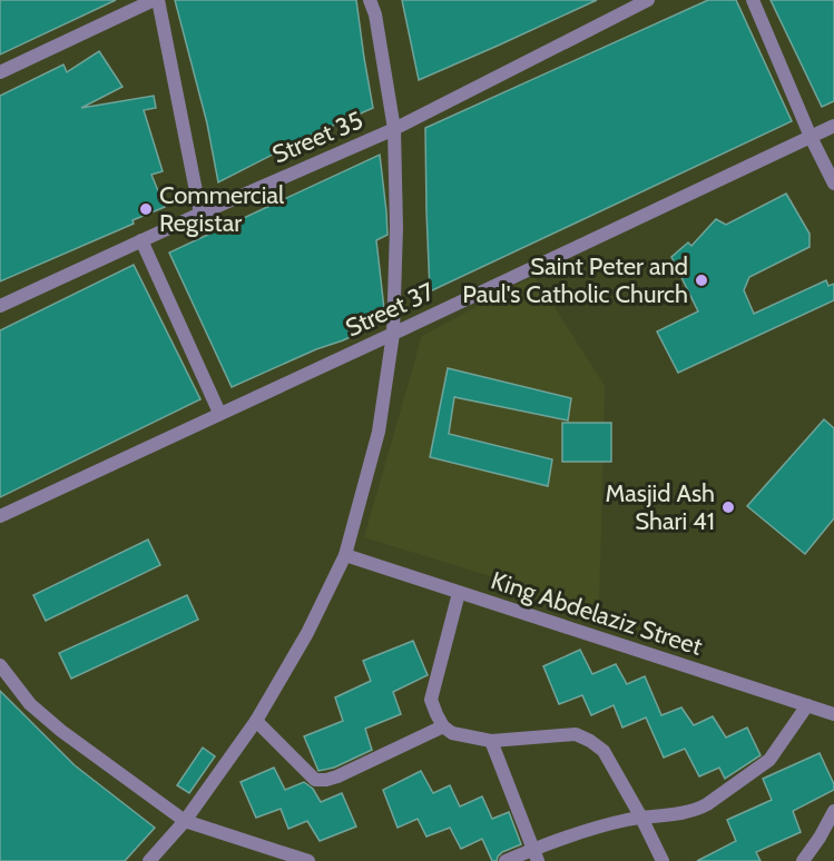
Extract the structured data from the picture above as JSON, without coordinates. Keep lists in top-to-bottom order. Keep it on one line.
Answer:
{"streets":{"street":["Street 35","Street 37","King Abdelaziz Street"]},"places":["Commercial Registar","Saint Peter and Paul's Catholic Church","Masjid Ash Shari 41"]}
